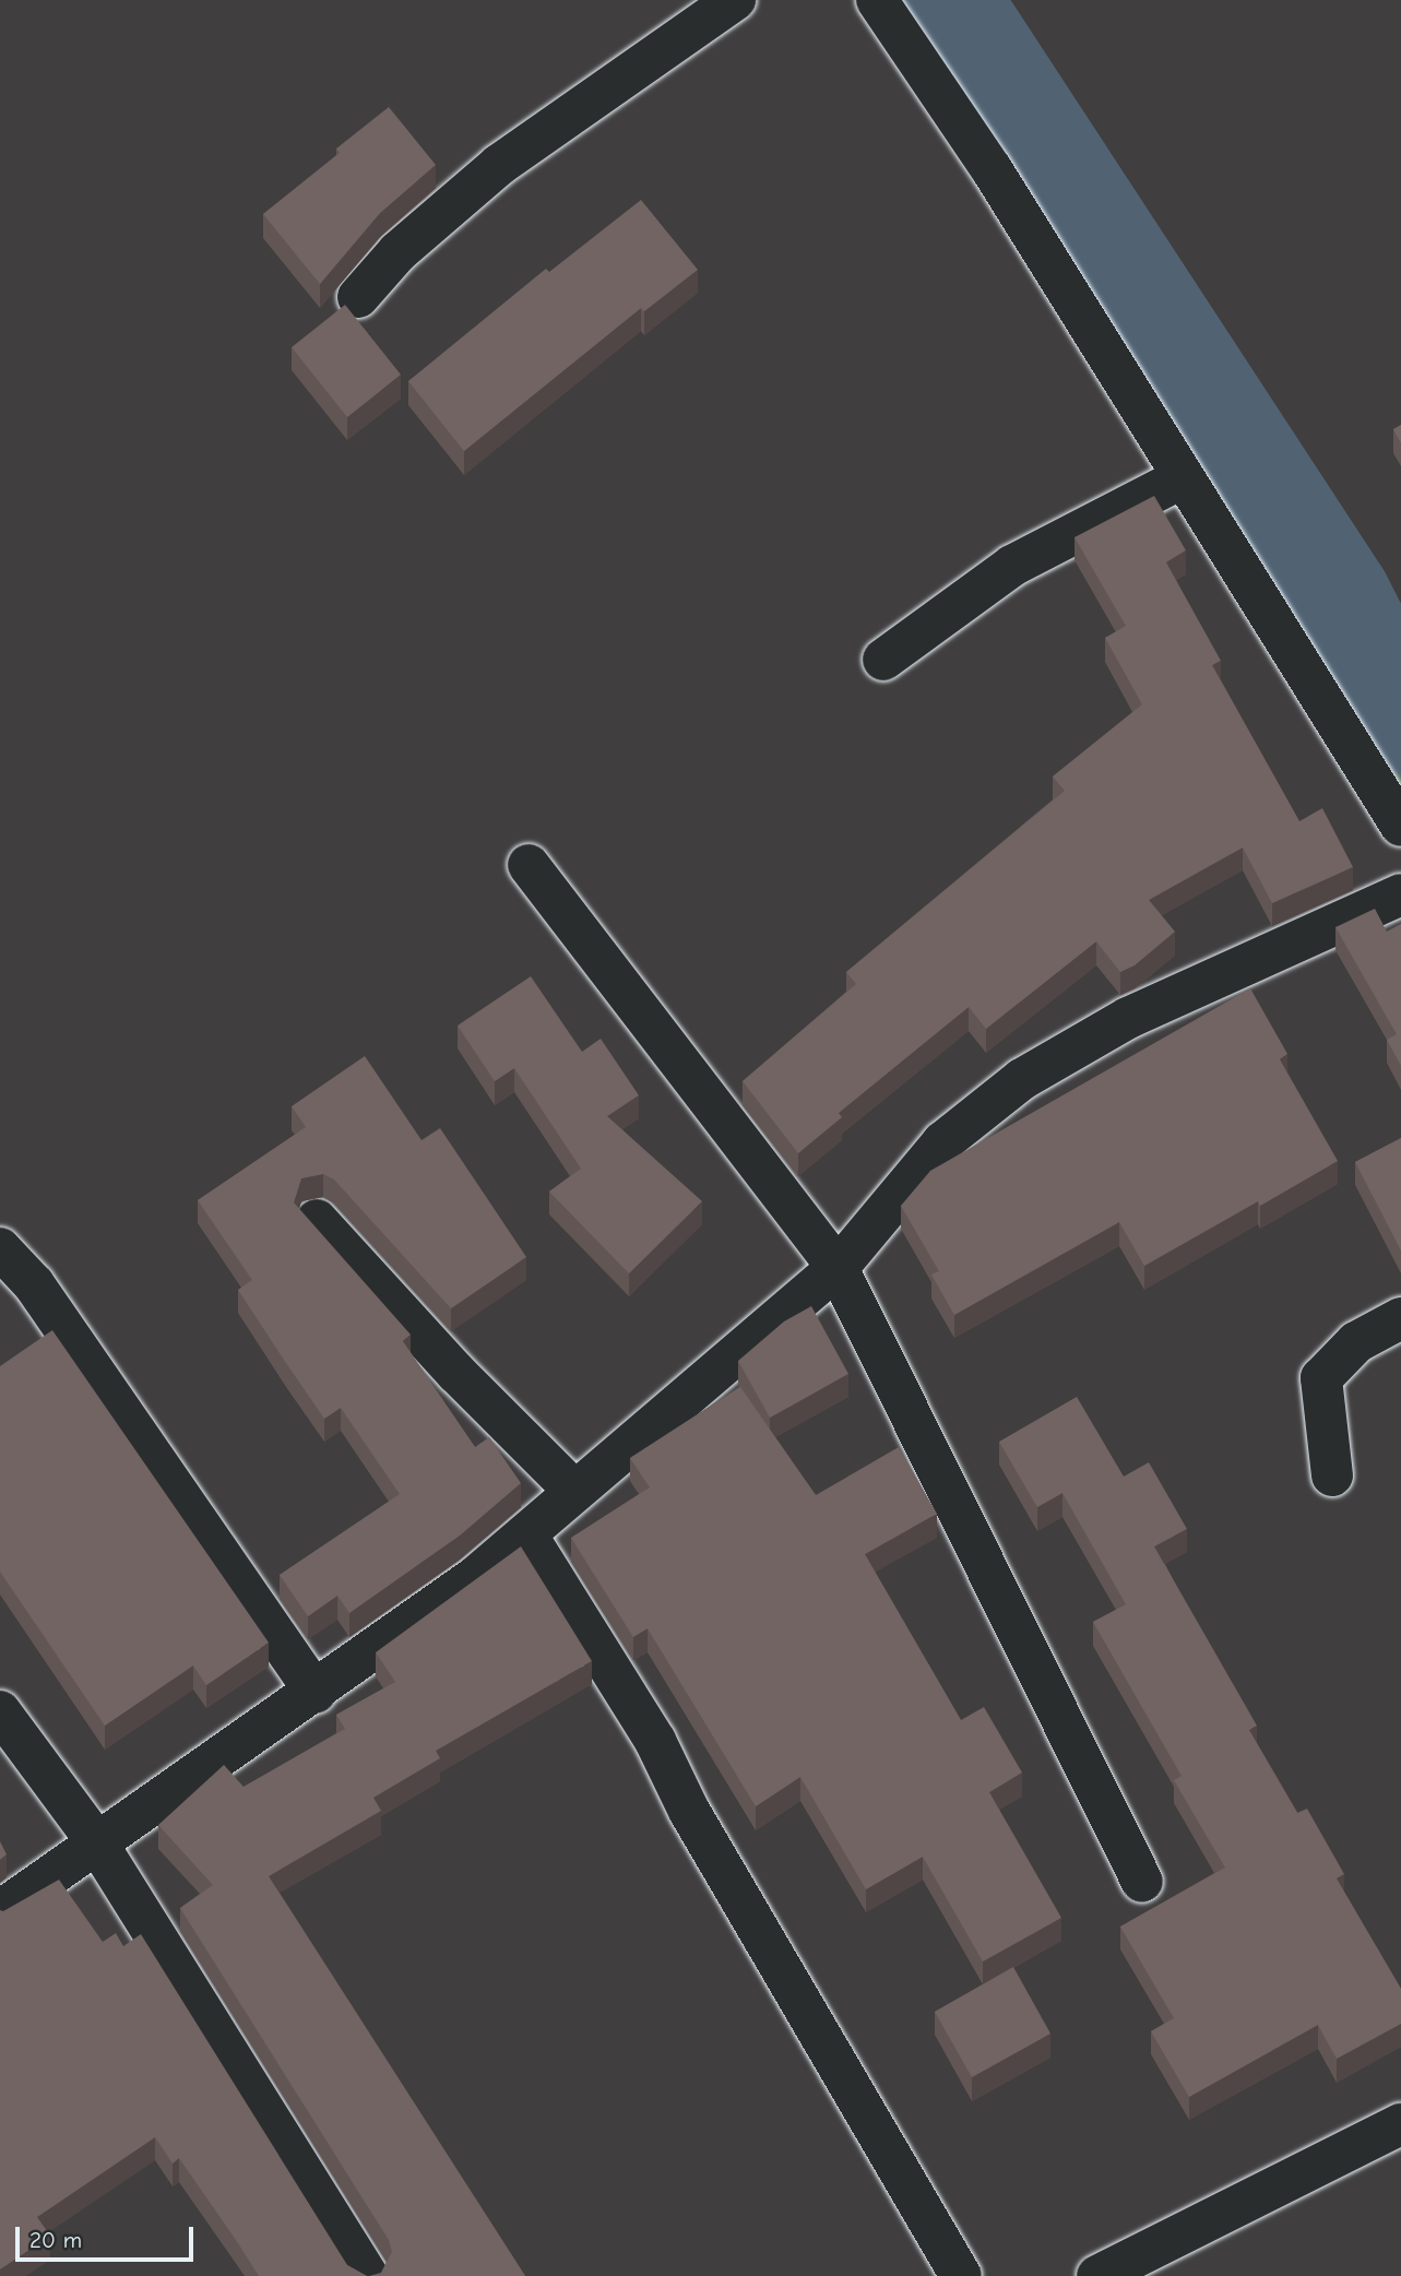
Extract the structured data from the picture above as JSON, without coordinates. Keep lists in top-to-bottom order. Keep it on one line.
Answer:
{"scale_bar":"20 m"}
